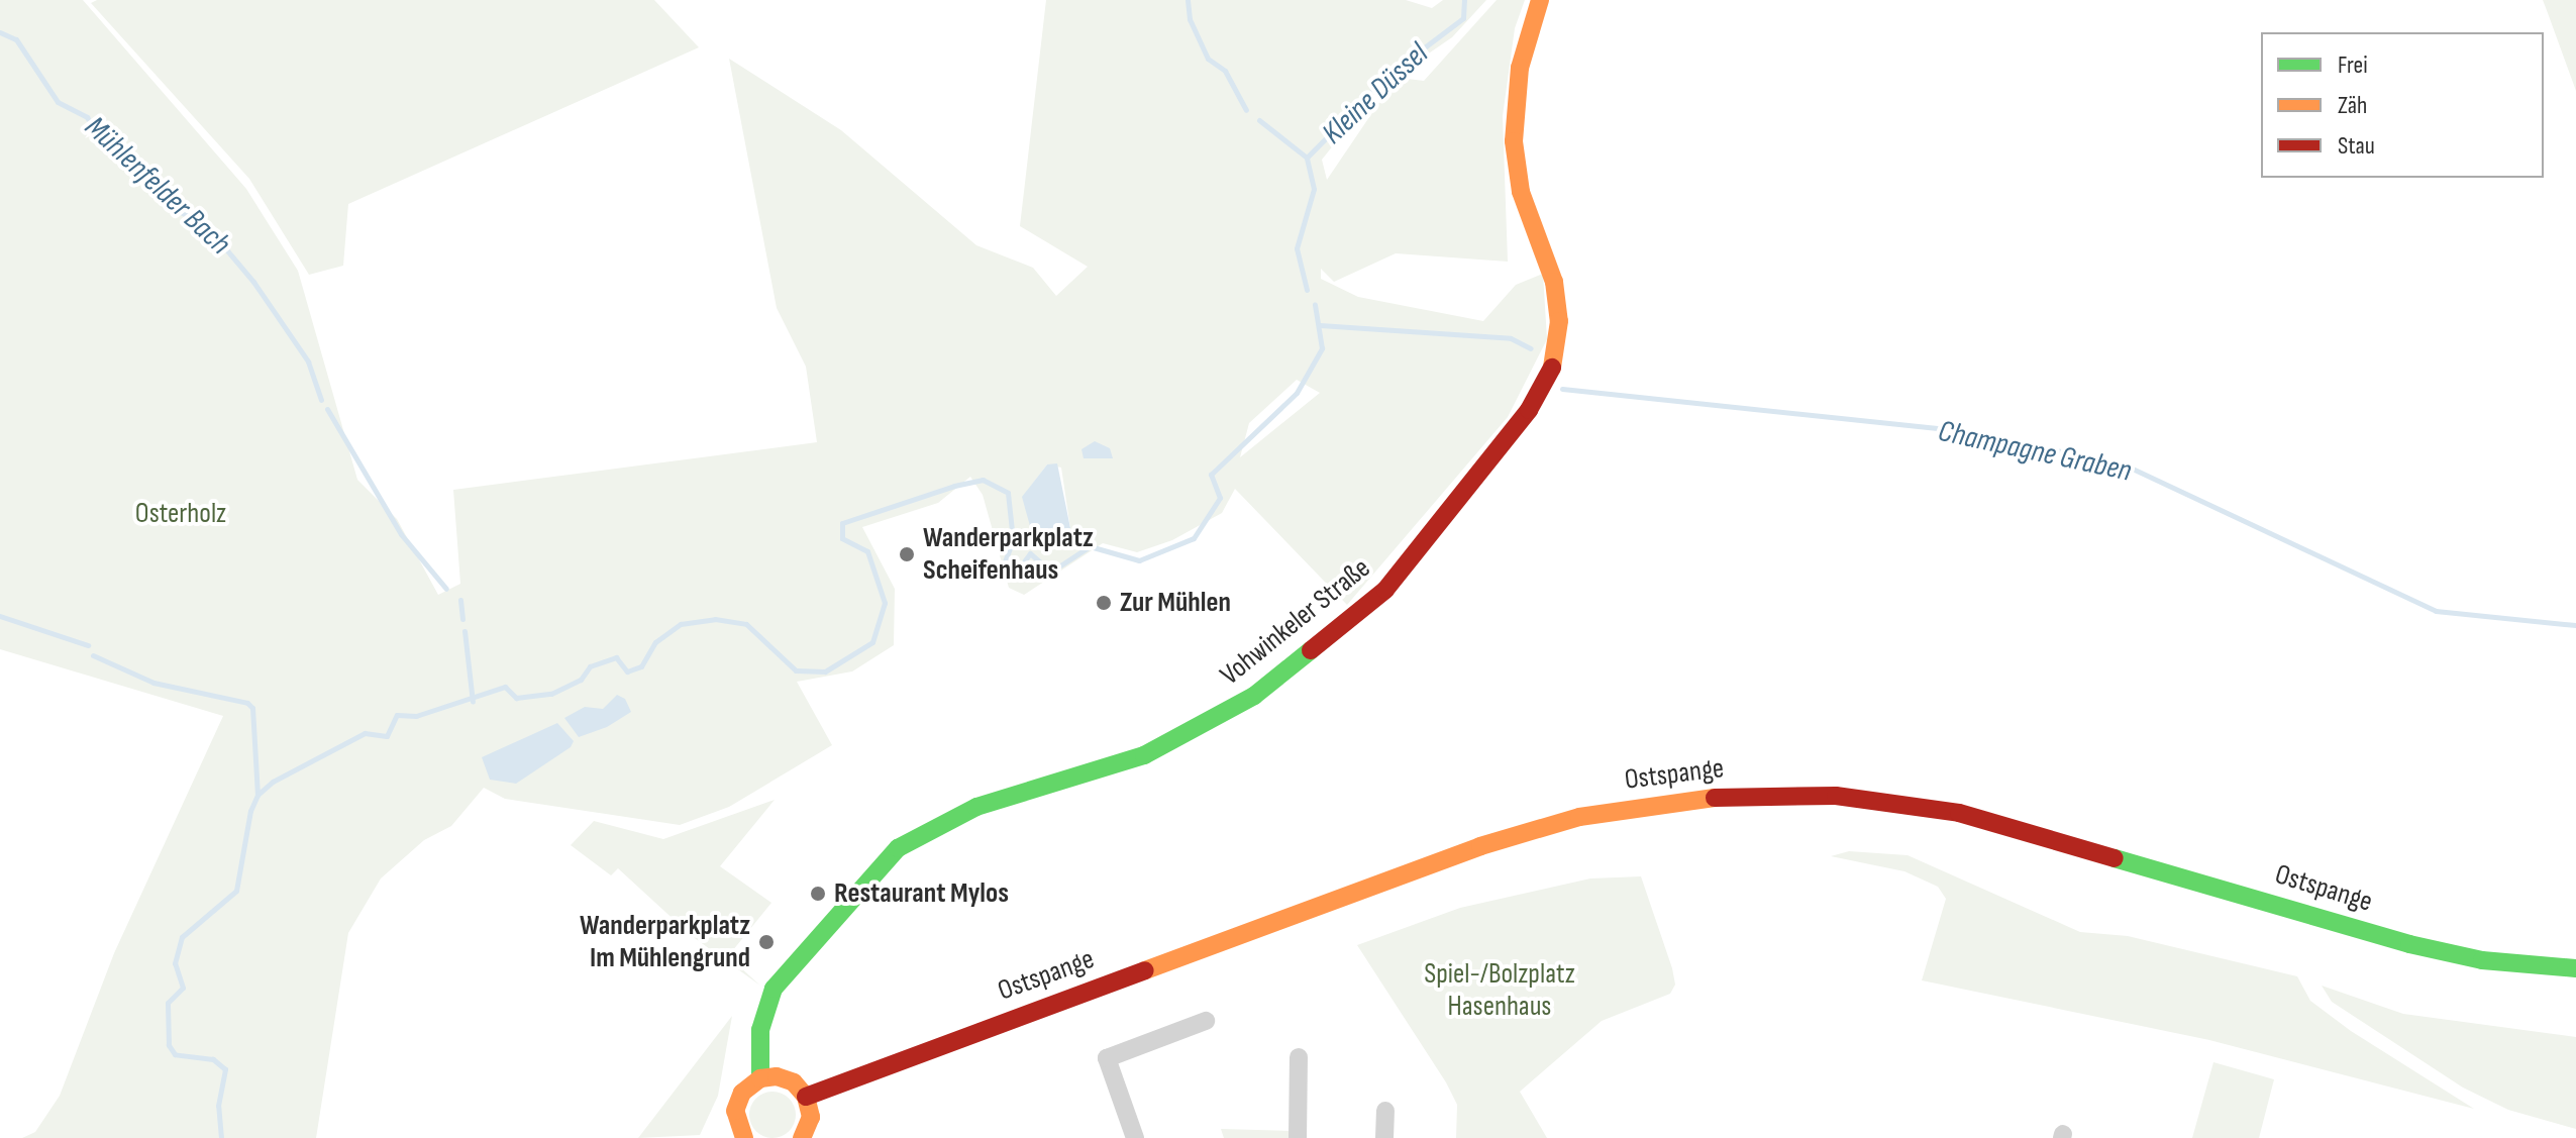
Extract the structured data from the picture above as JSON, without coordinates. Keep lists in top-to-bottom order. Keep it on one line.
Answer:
{"streets":{"main road":["Vohwinkeler Straße","Ostspange"]},"water":["Kleine Düssel","Mühlenfelder Bach","Champagne Graben"],"parks":["Osterholz","Spiel-/Bolzplatz Hasenhaus"],"places":["Wanderparkplatz Scheifenhaus","Zur Mühlen","Restaurant Mylos","Wanderparkplatz Im Mühlengrund"],"legend":["Frei","Zäh","Stau"]}
